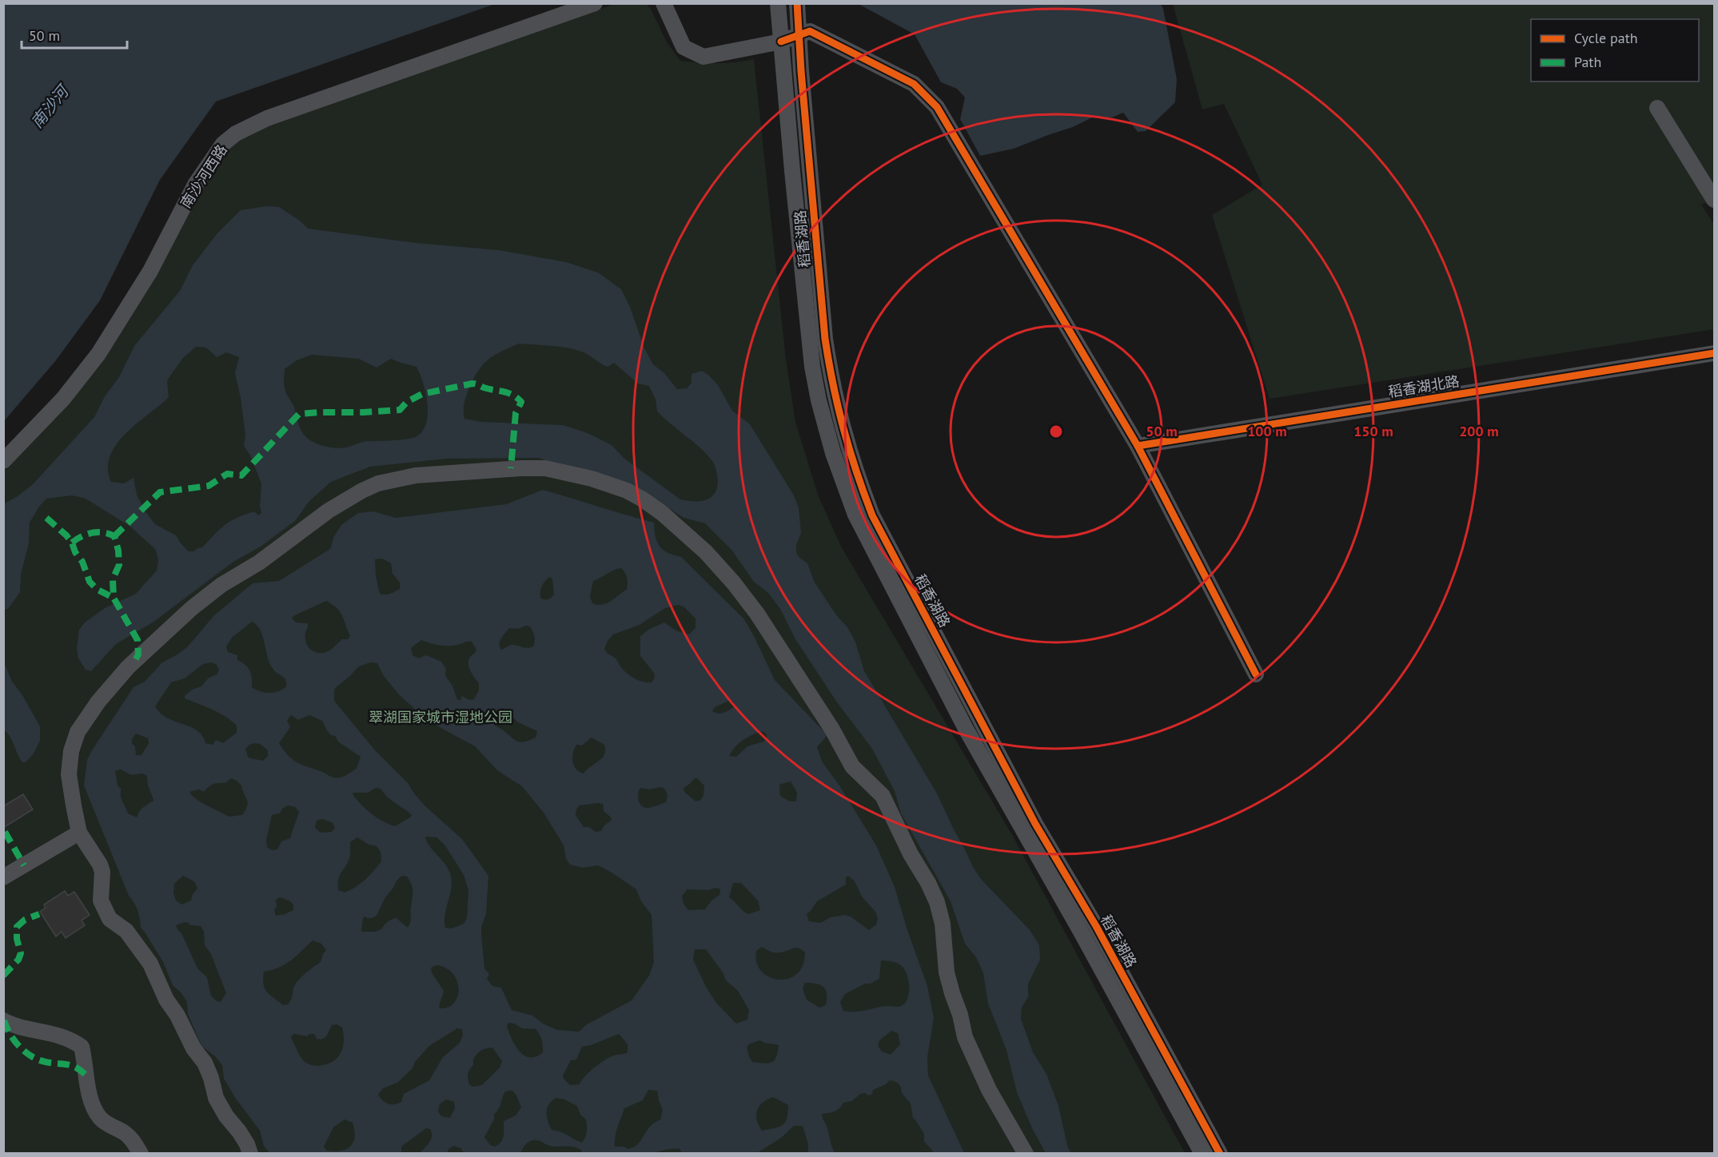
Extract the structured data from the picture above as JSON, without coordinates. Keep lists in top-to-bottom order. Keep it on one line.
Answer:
{"streets":{"street":["南沙河西路","稻香湖路","稻香湖北路"]},"water":["南沙河"],"parks":["翠湖国家城市湿地公园"],"legend":["Cycle path","Path"],"scale_bar":"50 m","rings":["50 m","100 m","150 m","200 m"]}
